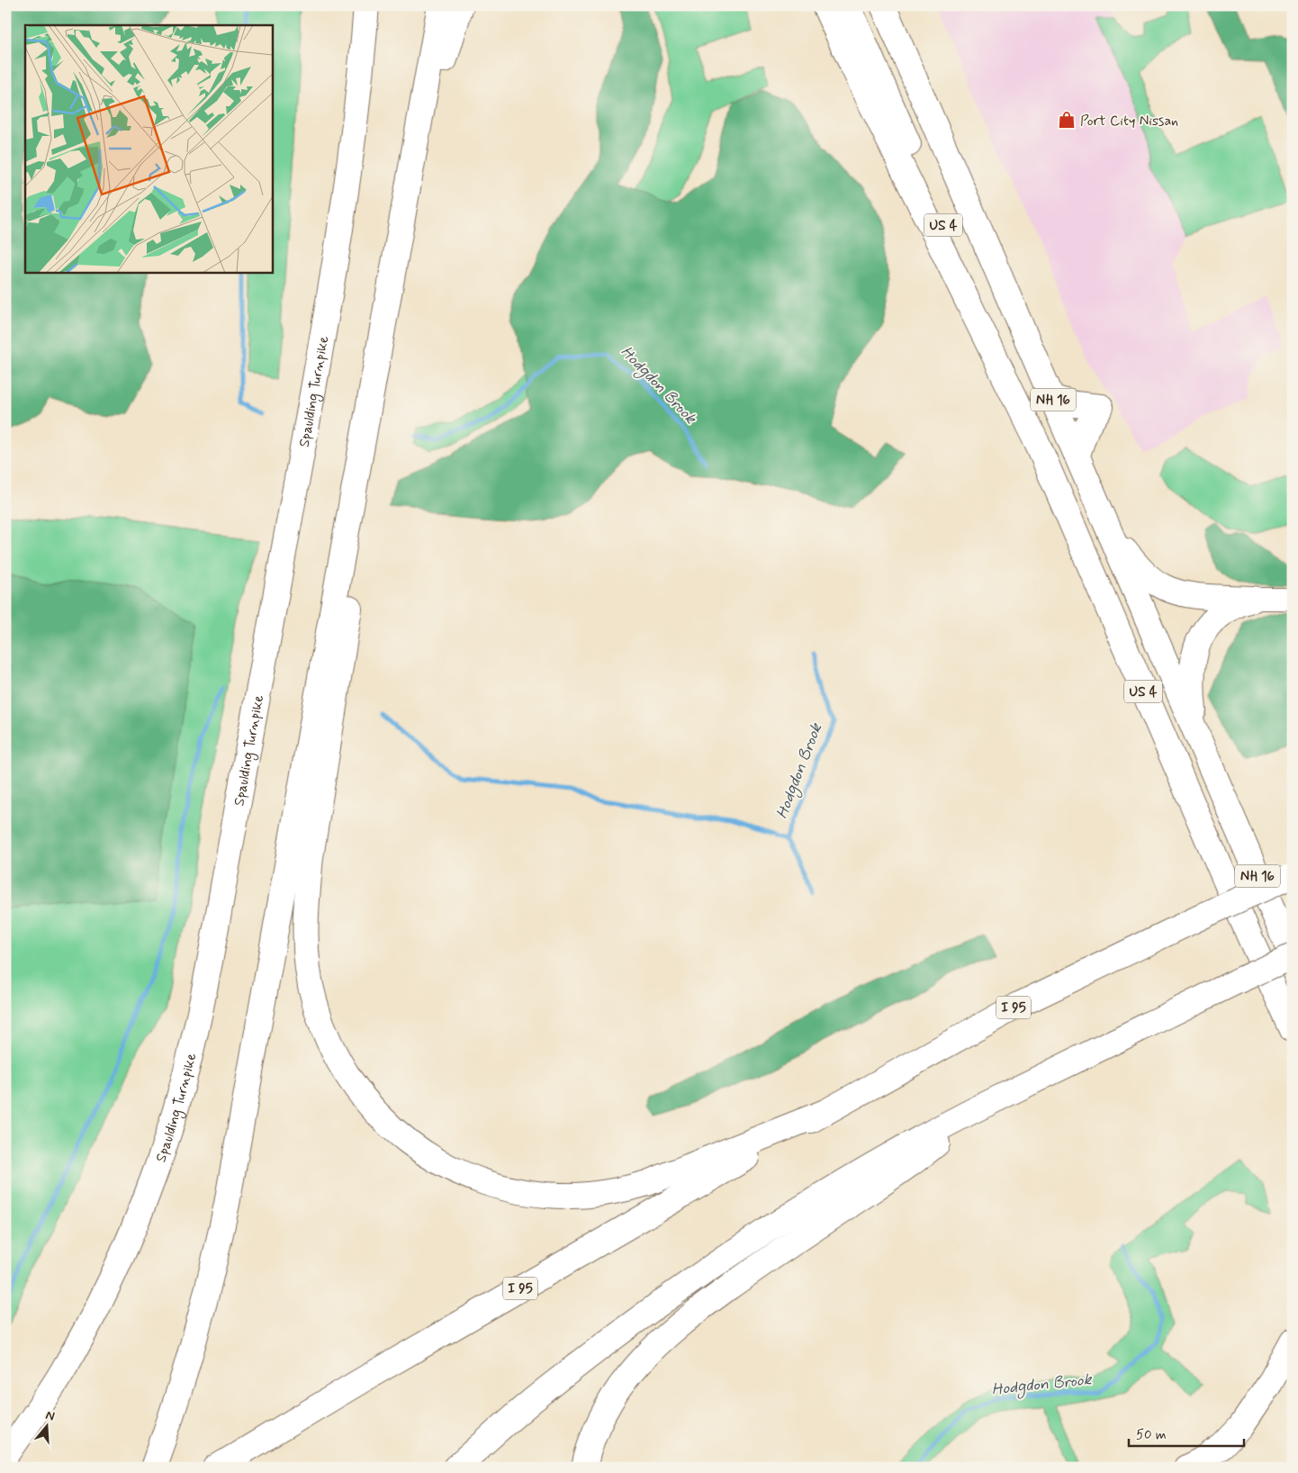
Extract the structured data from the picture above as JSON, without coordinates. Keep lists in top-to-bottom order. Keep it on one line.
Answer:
{"streets":{"highway":["US 4","Spaulding Turnpike","NH 16","I 95"]},"water":["Hodgdon Brook"],"places":{"shop":["Port City Nissan"]},"scale_bar":"50 m","north":"top"}
